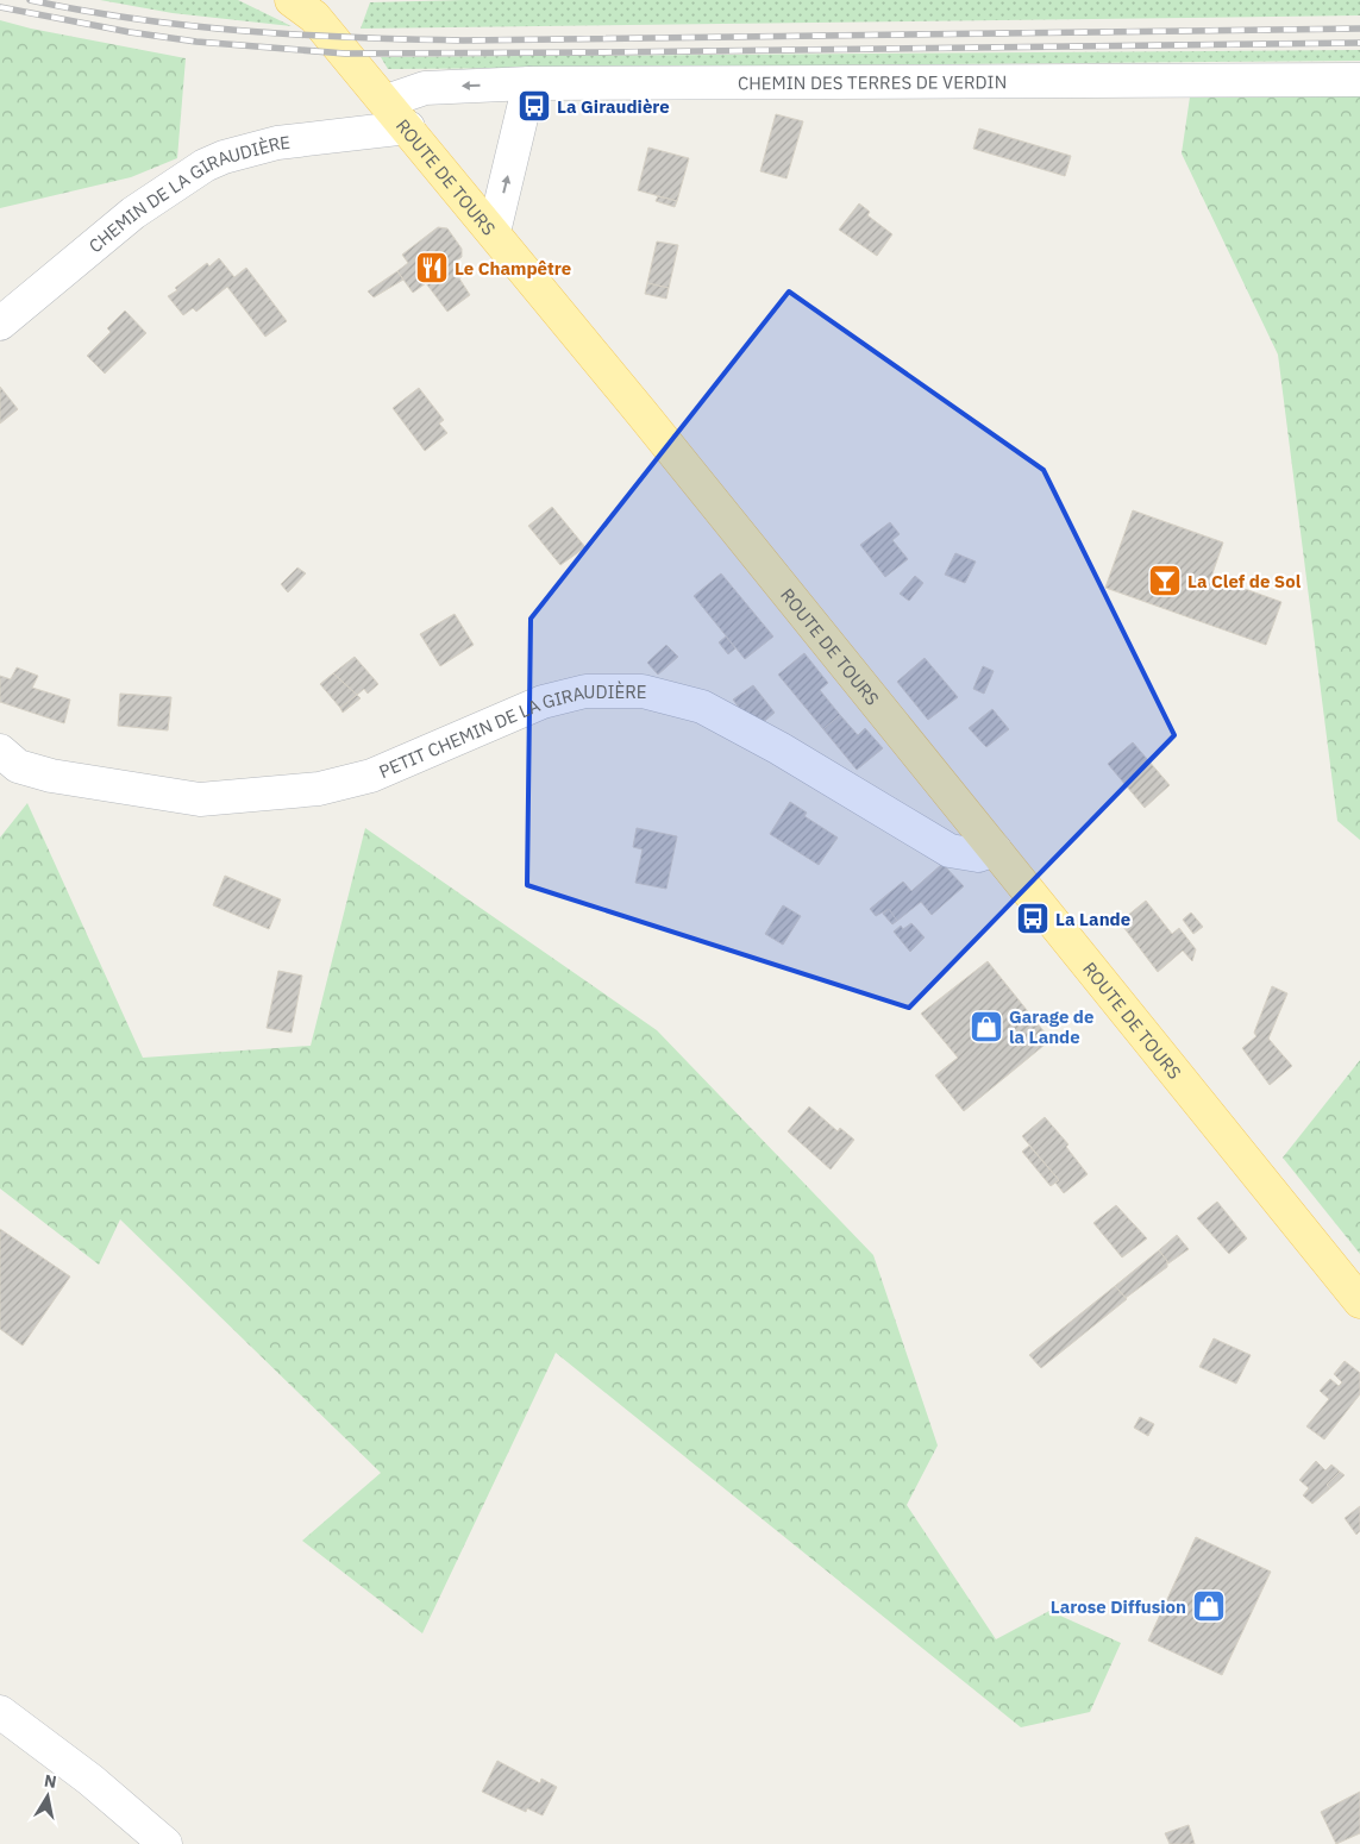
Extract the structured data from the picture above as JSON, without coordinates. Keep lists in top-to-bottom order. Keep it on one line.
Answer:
{"streets":{"main road":["ROUTE DE TOURS"],"street":["CHEMIN DES TERRES DE VERDIN","CHEMIN DE LA GIRAUDIÈRE","PETIT CHEMIN DE LA GIRAUDIÈRE"]},"crossings":[["CHEMIN DES TERRES DE VERDIN","ROUTE DE TOURS"],["ROUTE DE TOURS","CHEMIN DE LA GIRAUDIÈRE"],["ROUTE DE TOURS","PETIT CHEMIN DE LA GIRAUDIÈRE"]],"places":{"bus stop":["La Giraudière","La Lande"],"restaurant":["Le Champêtre"],"bar":["La Clef de Sol"],"shop":["Garage de la Lande","Larose Diffusion"]},"north":"top"}
